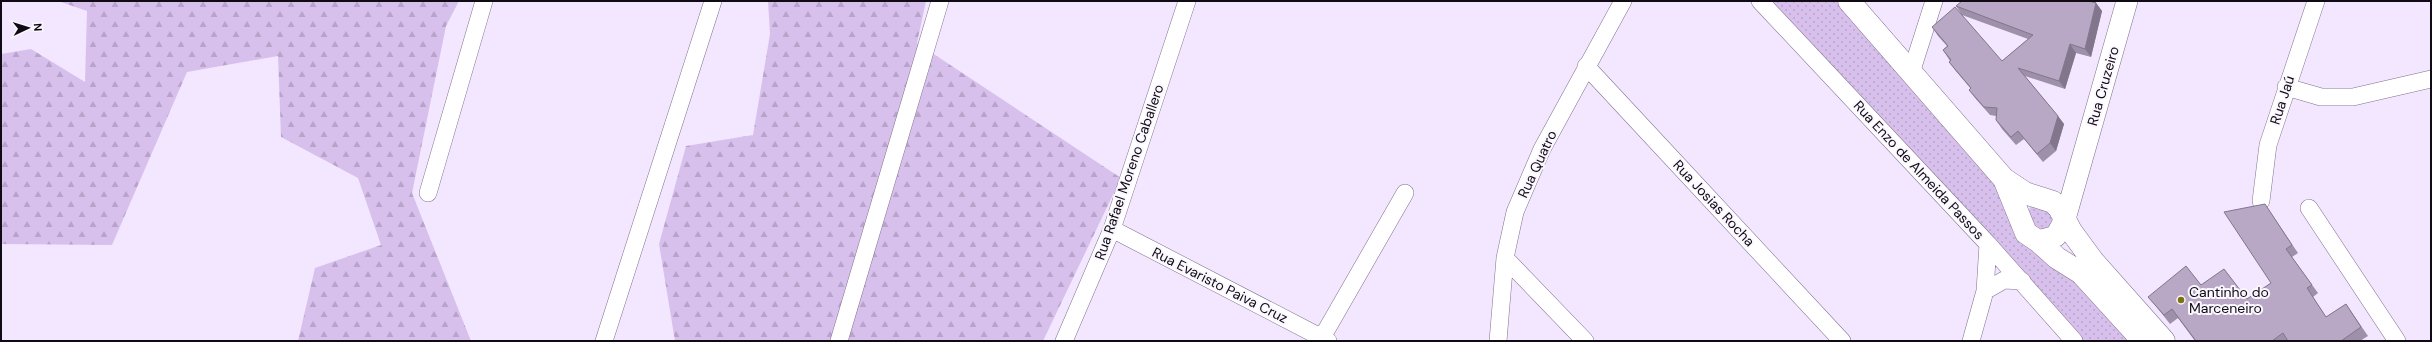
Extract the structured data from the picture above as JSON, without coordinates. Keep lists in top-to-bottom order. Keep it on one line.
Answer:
{"streets":{"street":["Rua Cruzeiro","Rua Jaú","Rua Quatro","Rua Enzo de Almeida Passos","Rua Rafael Moreno Caballero","Rua Josias Rocha","Rua Evaristo Paiva Cruz"]},"crossings":[["Rua Quatro","Rua Josias Rocha"],["Rua Rafael Moreno Caballero","Rua Evaristo Paiva Cruz"]],"places":["Cantinho do Marceneiro"],"north":"right"}
